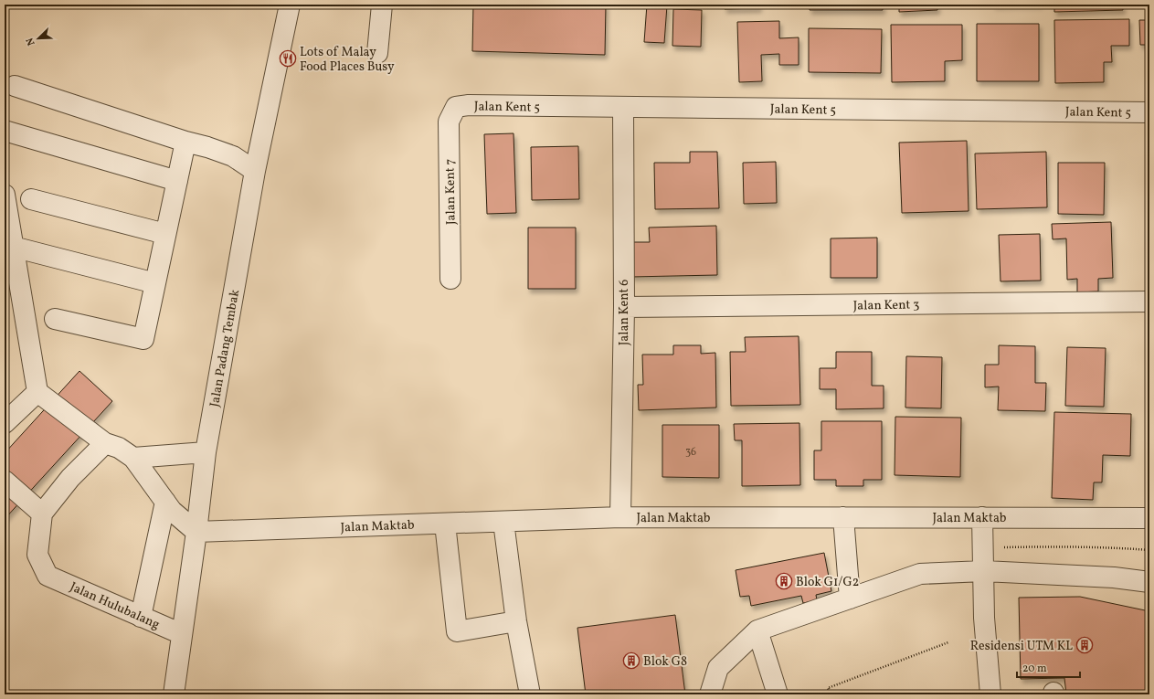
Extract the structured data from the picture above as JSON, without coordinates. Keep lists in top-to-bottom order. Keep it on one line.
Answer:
{"streets":{"street":["Jalan Kent 5","Jalan Kent 7","Jalan Kent 3","Jalan Kent 6","Jalan Padang Tembak","Jalan Maktab","Jalan Hulubalang"]},"crossings":[["Jalan Kent 5","Jalan Kent 7"],["Jalan Kent 5","Jalan Kent 6"],["Jalan Kent 3","Jalan Kent 6"],["Jalan Kent 6","Jalan Maktab"],["Jalan Padang Tembak","Jalan Maktab"],["Jalan Padang Tembak","Jalan Hulubalang"]],"places":{"restaurant":["Lots of Malay Food Places Busy"],"building":["Blok G1/G2","Residensi UTM KL","Blok G8"]},"house_numbers":["36"],"scale_bar":"20 m","north":"bottom left"}
